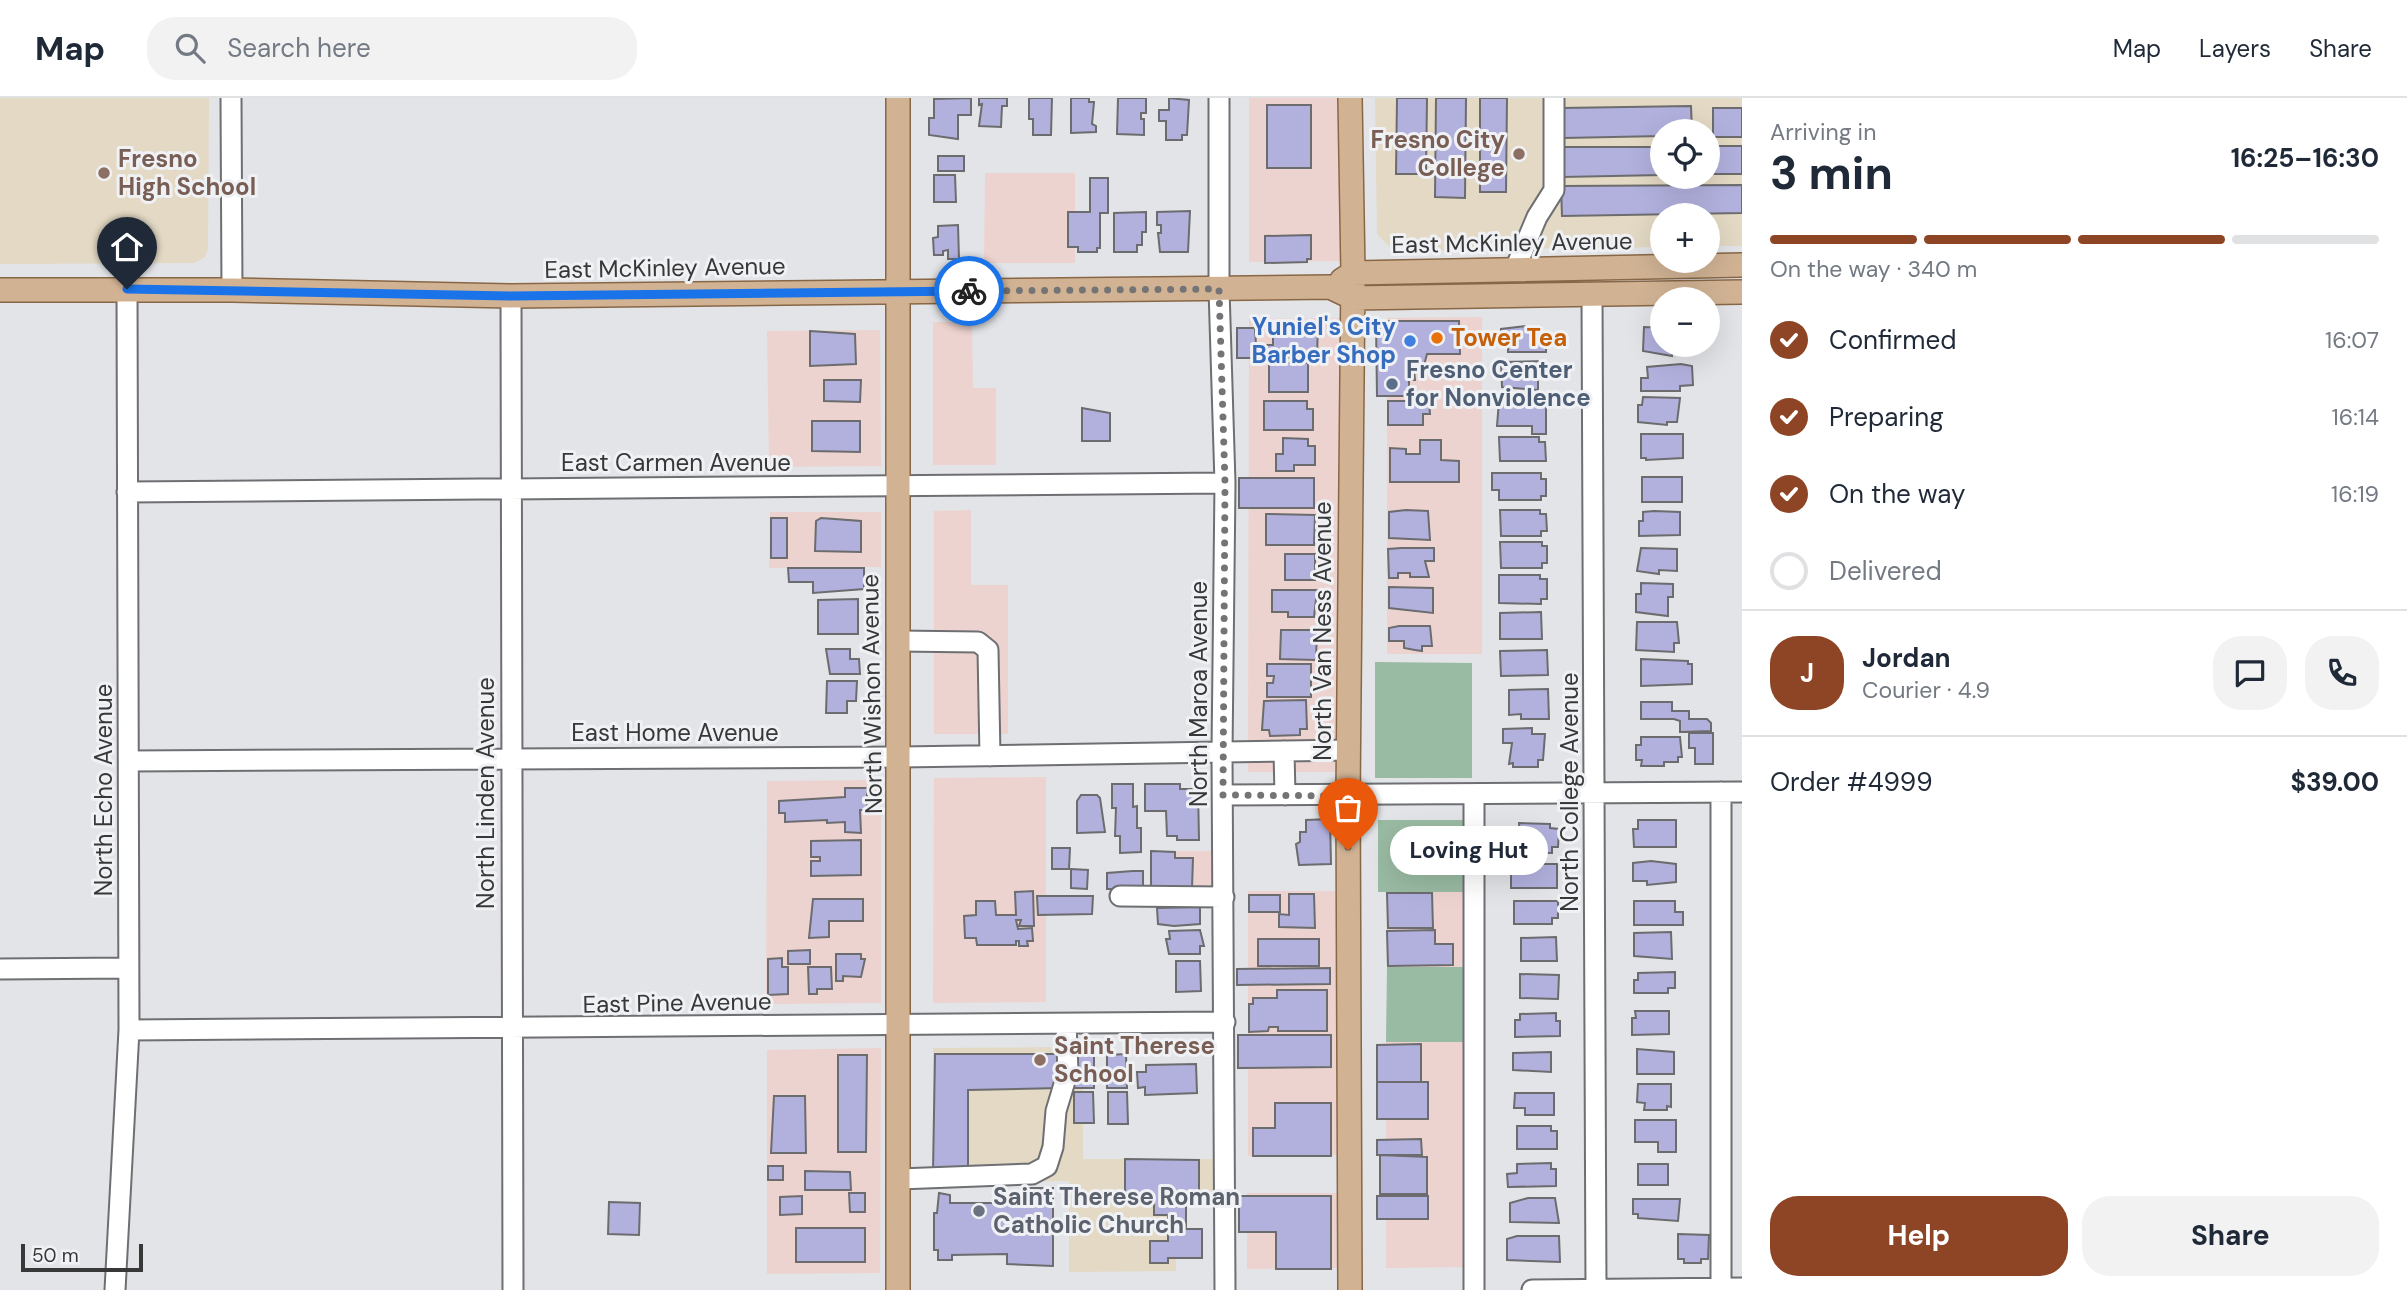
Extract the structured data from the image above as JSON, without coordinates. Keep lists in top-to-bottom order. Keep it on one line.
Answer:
{"streets":{"main road":["East McKinley Avenue","North Van Ness Avenue","North Wishon Avenue"],"street":["East Carmen Avenue","North Maroa Avenue","East Home Avenue","North Echo Avenue","North College Avenue","North Linden Avenue","East Pine Avenue"]},"crossings":[["East McKinley Avenue","North Van Ness Avenue"],["East McKinley Avenue","North Wishon Avenue"],["East McKinley Avenue","North Maroa Avenue"],["East McKinley Avenue","North Echo Avenue"],["East McKinley Avenue","North College Avenue"],["East McKinley Avenue","North Linden Avenue"],["East Carmen Avenue","North Wishon Avenue"],["East Carmen Avenue","North Maroa Avenue"],["East Carmen Avenue","North Echo Avenue"],["East Carmen Avenue","North Linden Avenue"],["North Van Ness Avenue","East Home Avenue"],["North Wishon Avenue","East Home Avenue"],["North Wishon Avenue","East Pine Avenue"],["North Maroa Avenue","East Home Avenue"],["North Maroa Avenue","East Pine Avenue"],["East Home Avenue","North Echo Avenue"],["East Home Avenue","North Linden Avenue"],["North Echo Avenue","East Pine Avenue"],["North Linden Avenue","East Pine Avenue"]],"places":["Fresno City College","Fresno High School","Tower Tea","Yuniel's City Barber Shop","Fresno Center for Nonviolence","Loving Hut","Saint Therese School","Saint Therese Roman Catholic Church"],"scale_bar":"50 m","page":{"header":"Map","search":"Search here","nav":["Map","Layers","Share"],"heading":["3 min","Arriving in","16:25–16:30"],"panel":["Jordan","Courier · 4.9","Order #4999","$39.00"],"map_buttons":["+","−"],"bar":"On the way · 340 m","list":[["Confirmed","16:07"],["Preparing","16:14"],["On the way","16:19"],"Delivered"],"round":"J","bubble":"Loving Hut","buttons":["Help","Share"],"scale":"50 m"}}
